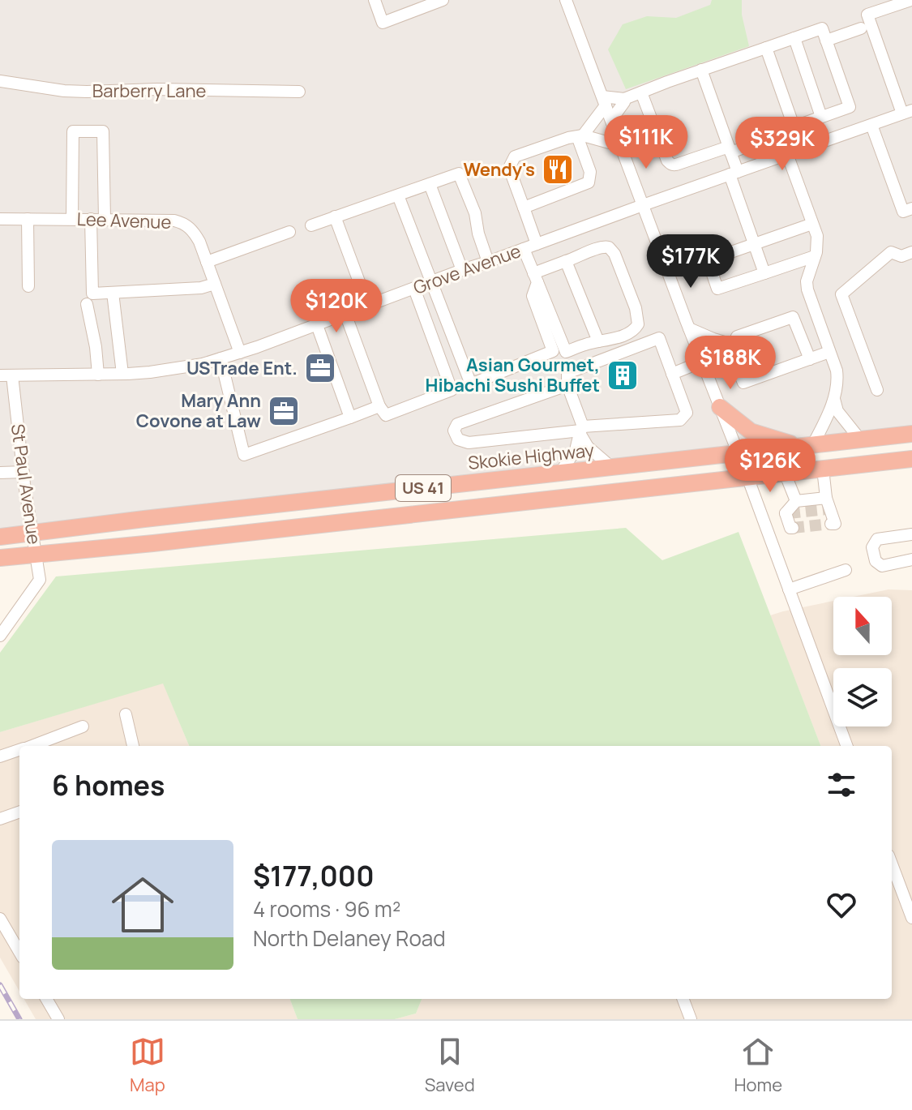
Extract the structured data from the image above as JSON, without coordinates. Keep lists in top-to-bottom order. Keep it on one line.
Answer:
{"streets":{"highway":["Skokie Highway","US 41"],"street":["Barberry Lane","Lee Avenue","Grove Avenue","St Paul Avenue"]},"crossings":[["Lee Avenue","Grove Avenue"],["Grove Avenue","St Paul Avenue"],["Skokie Highway","St Paul Avenue"],["St Paul Avenue","US 41"]],"places":{"restaurant":["Wendy's"],"office":["USTrade Ent.","Mary Ann Covone at Law"],"building":["Asian Gourmet, Hibachi Sushi Buffet"]},"north":"top","page":{"price":["$111K","$329K","$177K","$120K","$188K","$126K"],"heading":"6 homes","list":[{"name":"$177,000","note":"4 rooms · 96 m² · North Delaney Road"}],"tabs":["Map","Saved","Home"]}}
